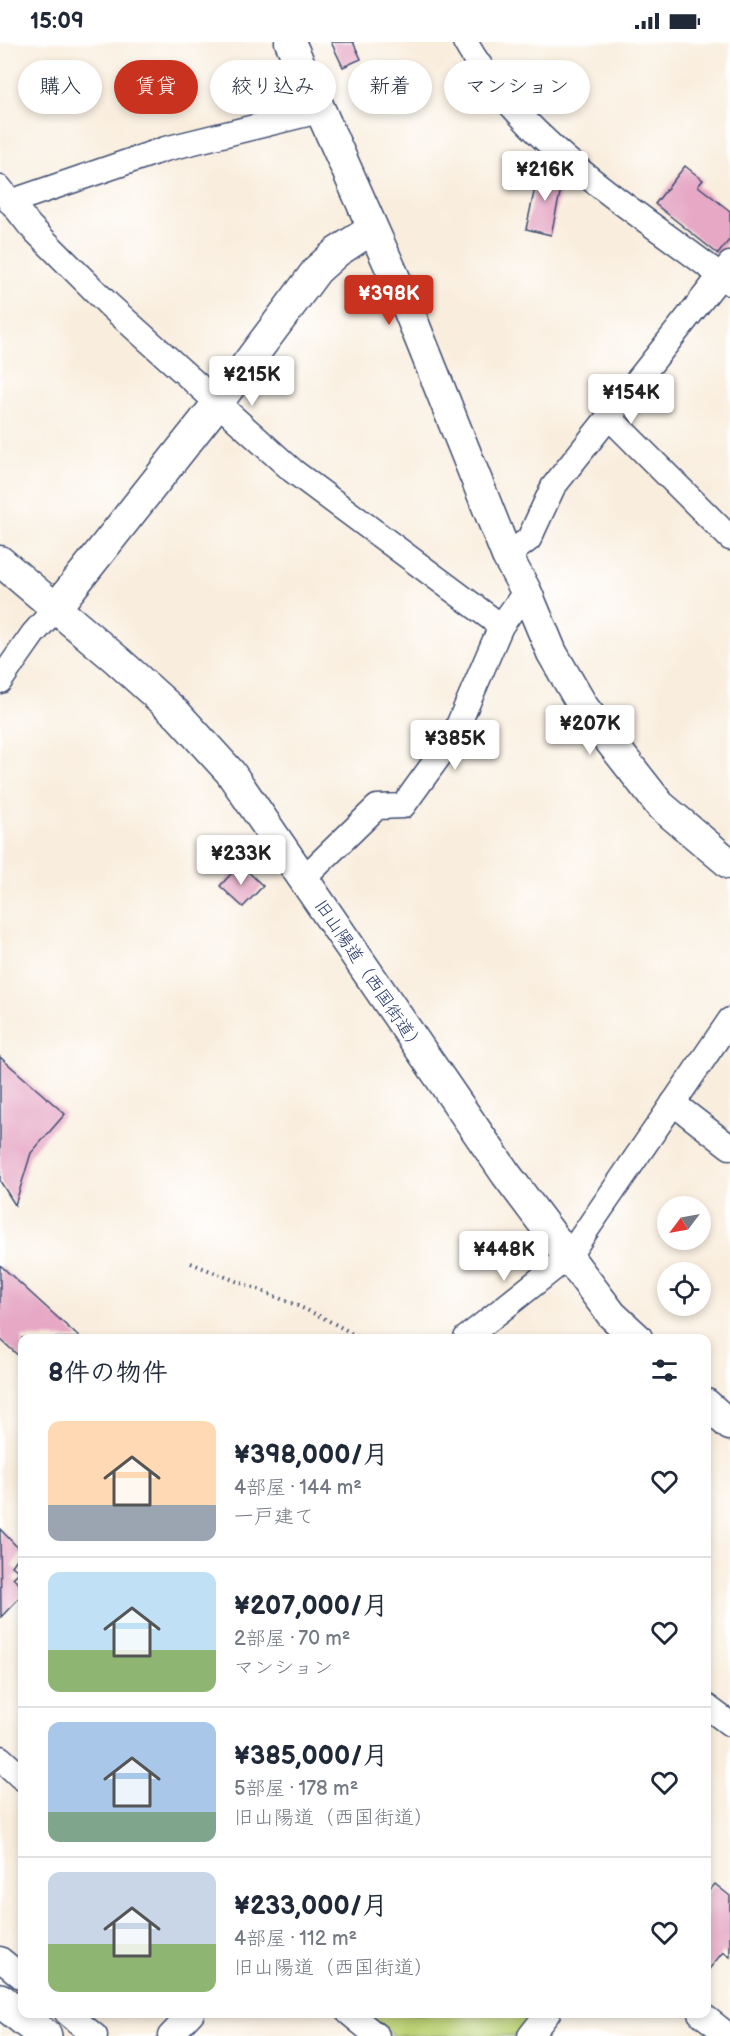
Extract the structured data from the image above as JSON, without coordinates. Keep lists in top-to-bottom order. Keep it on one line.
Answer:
{"streets":{"street":["旧山陽道（西国街道）"]},"north":"bottom left","page":{"status":"15:09","chip":["購入","賃貸","絞り込み","新着","マンション"],"price":["¥216K","¥398K","¥215K","¥154K","¥207K","¥385K","¥233K","¥448K"],"heading":"8件の物件","list":[{"name":"¥398,000/月","note":"4部屋 · 144 m² · 一戸建て"},{"name":"¥207,000/月","note":"2部屋 · 70 m² · マンション"},{"name":"¥385,000/月","note":"5部屋 · 178 m² · 旧山陽道（西国街道）"},{"name":"¥233,000/月","note":"4部屋 · 112 m² · 旧山陽道（西国街道）"}]}}
